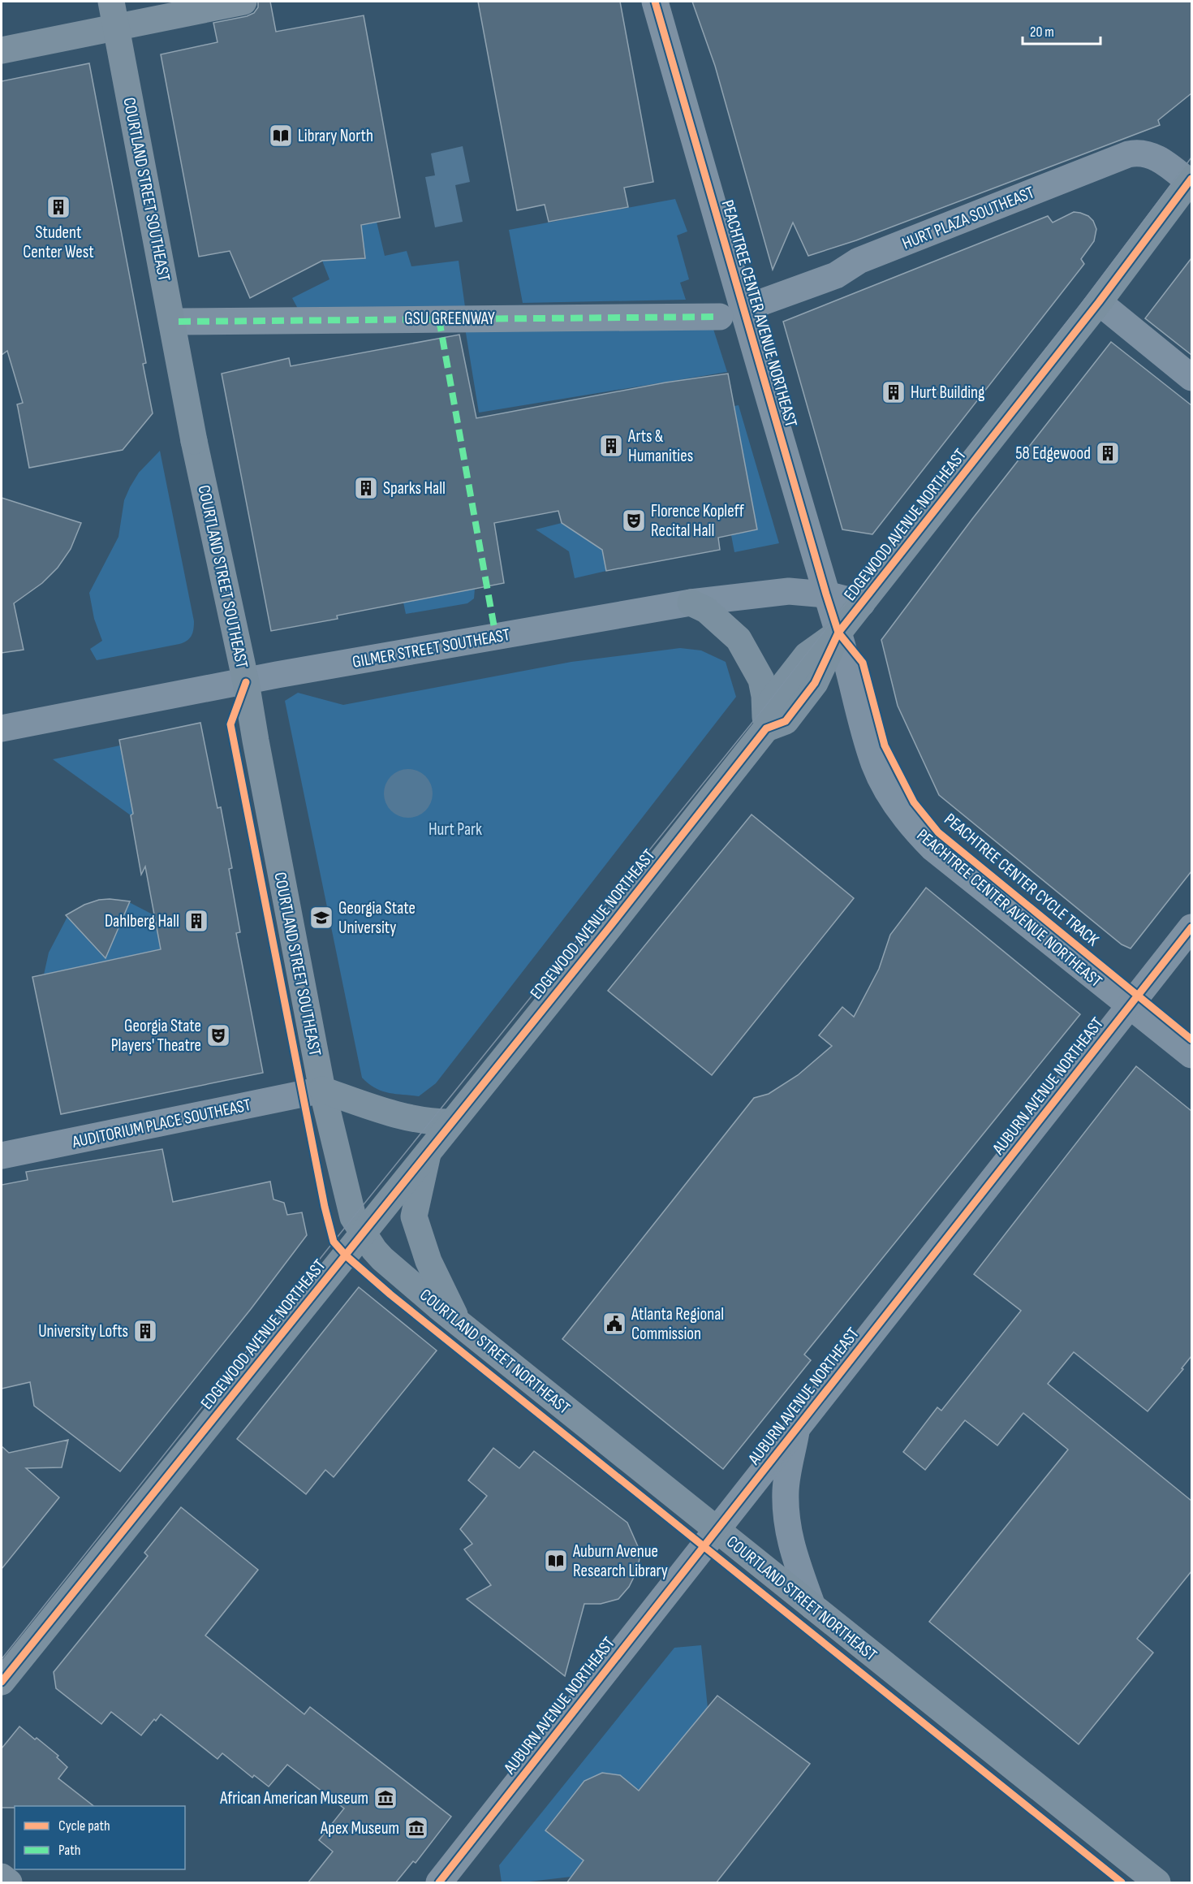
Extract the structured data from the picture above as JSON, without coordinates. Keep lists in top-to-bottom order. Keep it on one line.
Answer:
{"streets":{"main road":["COURTLAND STREET SOUTHEAST","EDGEWOOD AVENUE NORTHEAST","COURTLAND STREET NORTHEAST"],"street":["HURT PLAZA SOUTHEAST","PEACHTREE CENTER AVENUE NORTHEAST","GSU GREENWAY","GILMER STREET SOUTHEAST","AUBURN AVENUE NORTHEAST","AUDITORIUM PLACE SOUTHEAST"],"cycle path":["PEACHTREE CENTER CYCLE TRACK"]},"crossings":[["COURTLAND STREET SOUTHEAST","EDGEWOOD AVENUE NORTHEAST"],["COURTLAND STREET SOUTHEAST","GILMER STREET SOUTHEAST"],["COURTLAND STREET SOUTHEAST","AUDITORIUM PLACE SOUTHEAST"],["COURTLAND STREET SOUTHEAST","COURTLAND STREET NORTHEAST"],["HURT PLAZA SOUTHEAST","PEACHTREE CENTER AVENUE NORTHEAST"],["HURT PLAZA SOUTHEAST","GSU GREENWAY"],["HURT PLAZA SOUTHEAST","EDGEWOOD AVENUE NORTHEAST"],["PEACHTREE CENTER AVENUE NORTHEAST","GSU GREENWAY"],["PEACHTREE CENTER AVENUE NORTHEAST","EDGEWOOD AVENUE NORTHEAST"],["PEACHTREE CENTER AVENUE NORTHEAST","GILMER STREET SOUTHEAST"],["PEACHTREE CENTER AVENUE NORTHEAST","AUBURN AVENUE NORTHEAST"],["EDGEWOOD AVENUE NORTHEAST","GILMER STREET SOUTHEAST"],["EDGEWOOD AVENUE NORTHEAST","COURTLAND STREET NORTHEAST"],["AUBURN AVENUE NORTHEAST","COURTLAND STREET NORTHEAST"]],"parks":["Hurt Park"],"places":{"library":["Library North","Auburn Avenue Research Library"],"building":["Student Center West","Hurt Building","Arts & Humanities","58 Edgewood","Sparks Hall","Dahlberg Hall","University Lofts"],"theatre":["Florence Kopleff Recital Hall","Georgia State Players' Theatre"],"school or university":["Georgia State University"],"public building":["Atlanta Regional Commission"],"museum":["African American Museum","Apex Museum"]},"legend":["Cycle path","Path"],"scale_bar":"20 m"}
